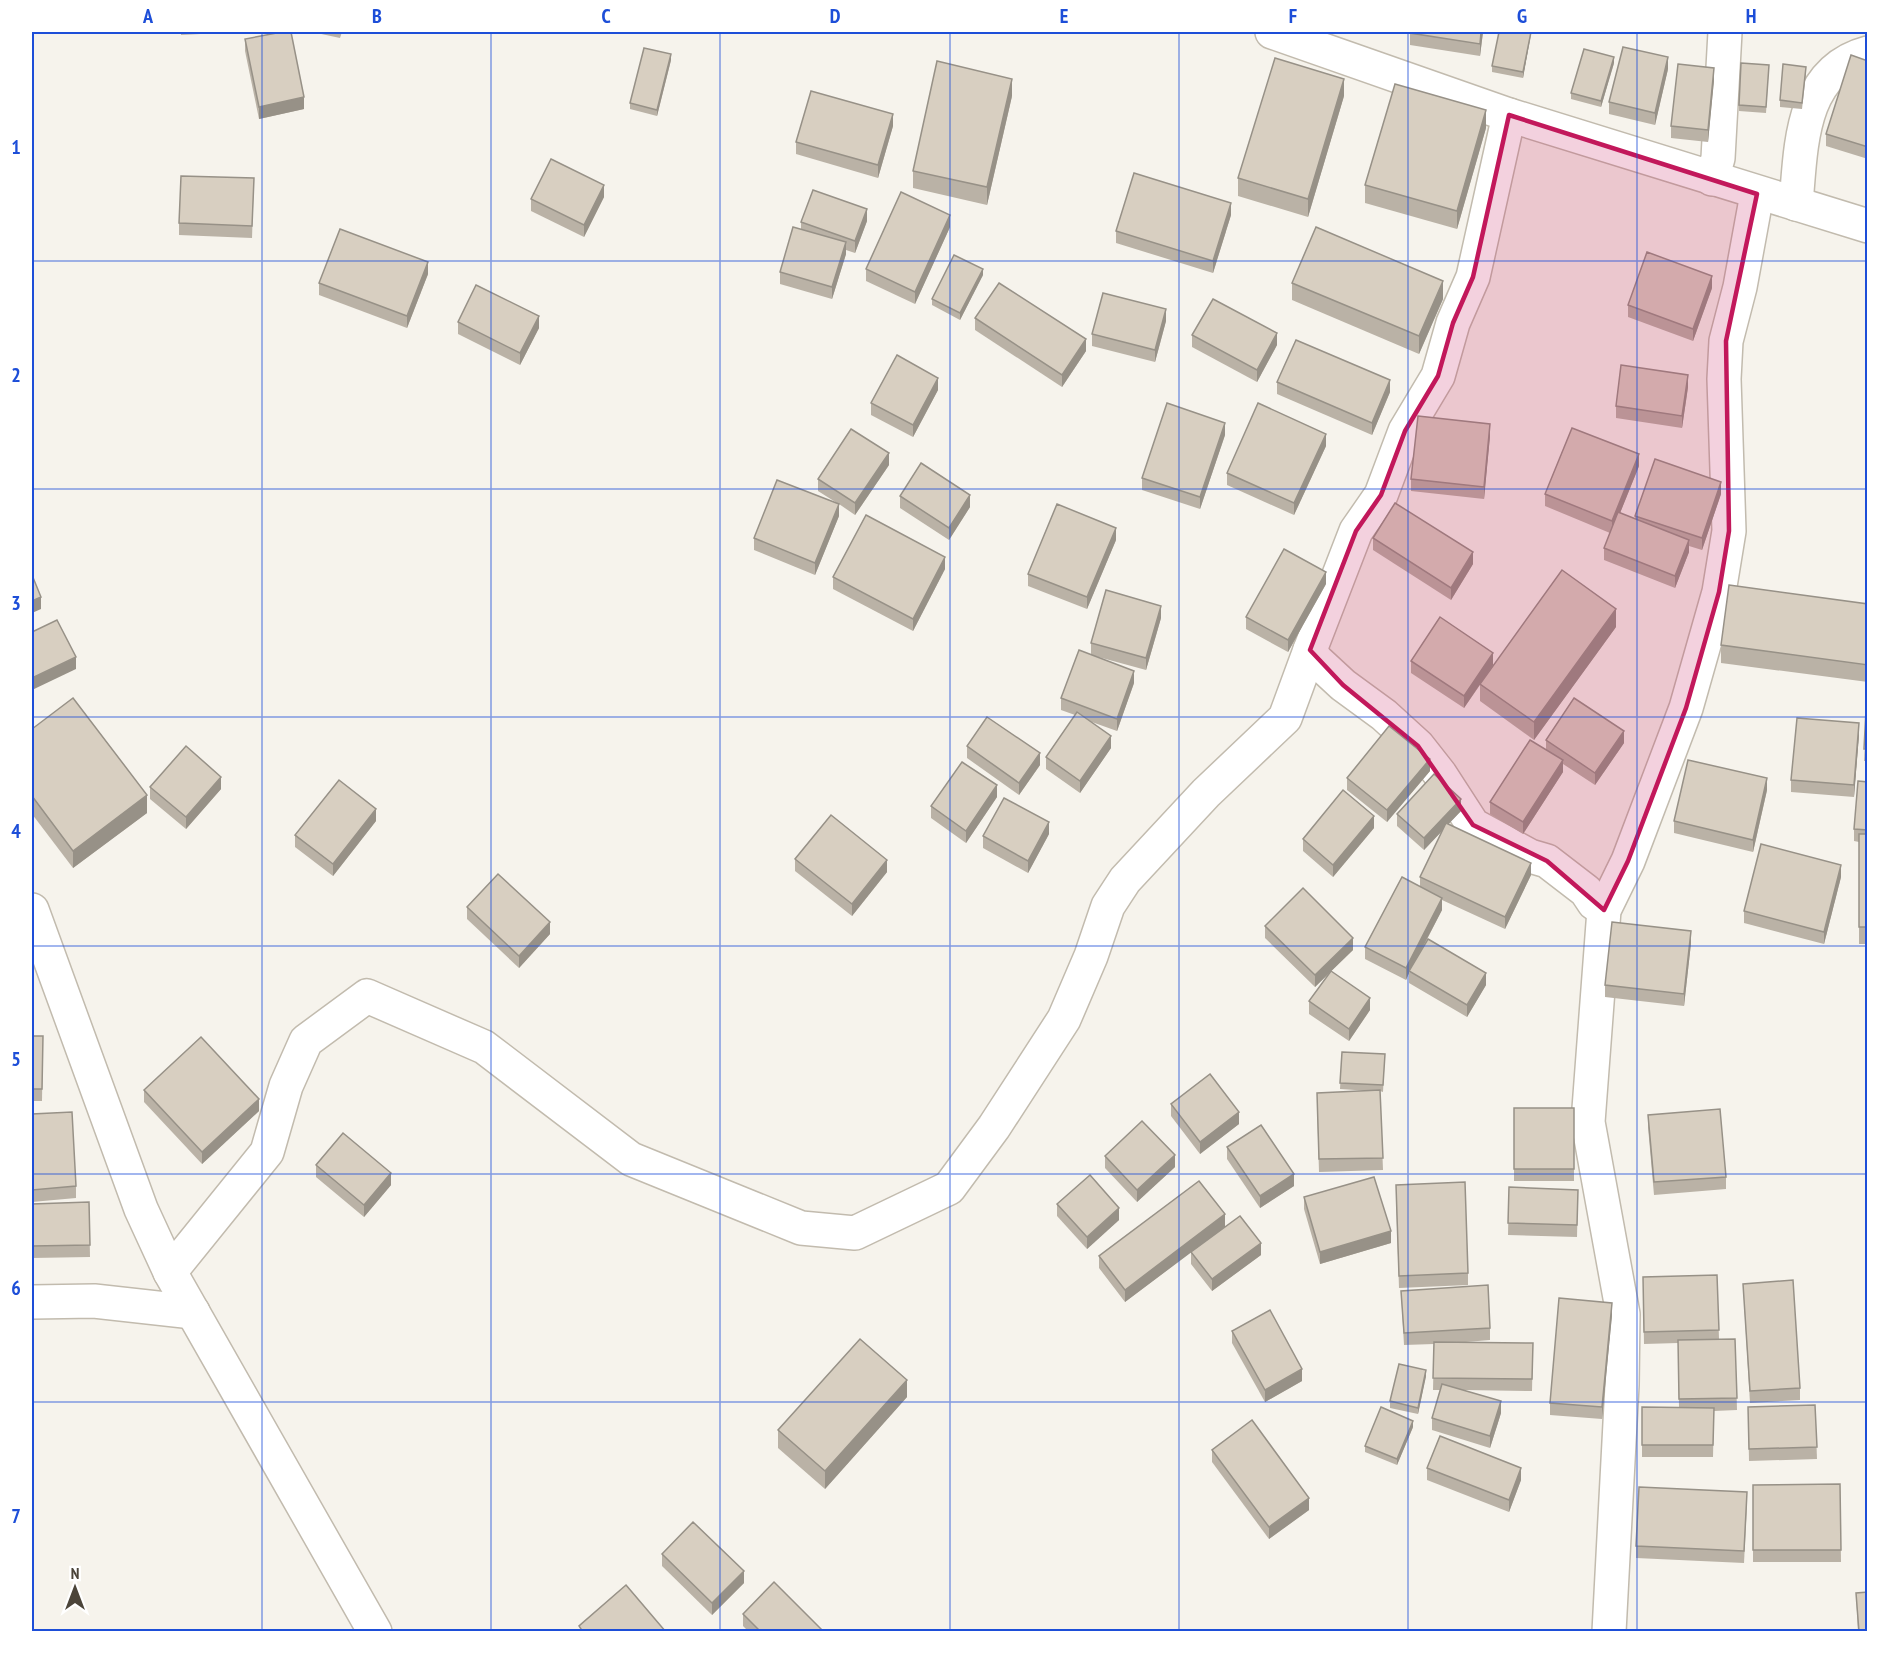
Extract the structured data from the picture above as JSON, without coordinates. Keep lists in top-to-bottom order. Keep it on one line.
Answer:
{"north":"top","grid":{"columns":["A","B","C","D","E","F","G","H"],"rows":["1","2","3","4","5","6","7"]}}
